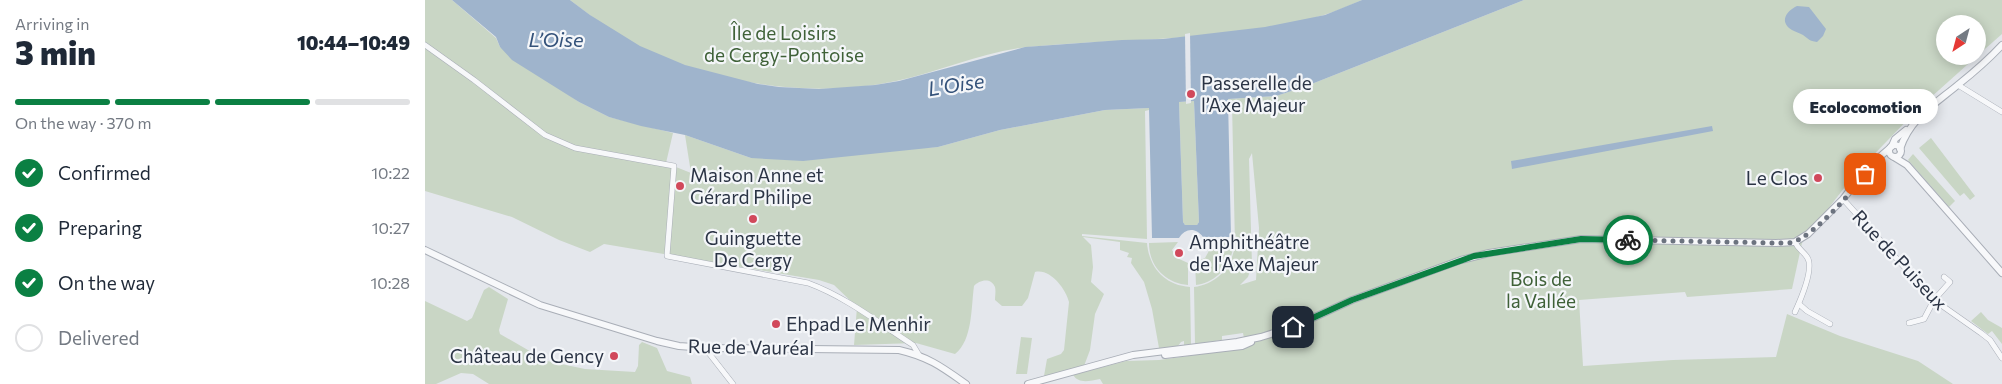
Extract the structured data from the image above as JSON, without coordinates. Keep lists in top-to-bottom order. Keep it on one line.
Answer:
{"streets":{"street":["Rue de Puiseux","Rue de Vauréal"]},"water":["L’Oise","L'Oise"],"parks":["Île de Loisirs de Cergy-Pontoise","Bois de la Vallée"],"places":["Passerelle de l’Axe Majeur","Ecolocomotion","Le Clos","Maison Anne et Gérard Philipe","Guinguette De Cergy","Amphithéâtre de l'Axe Majeur","Ehpad Le Menhir","Château de Gency"],"north":"bottom left","page":{"heading":["3 min","Arriving in","10:44–10:49"],"bar":"On the way · 370 m","bubble":"Ecolocomotion","list":[["Confirmed","10:22"],["Preparing","10:27"],["On the way","10:28"],"Delivered"]}}
